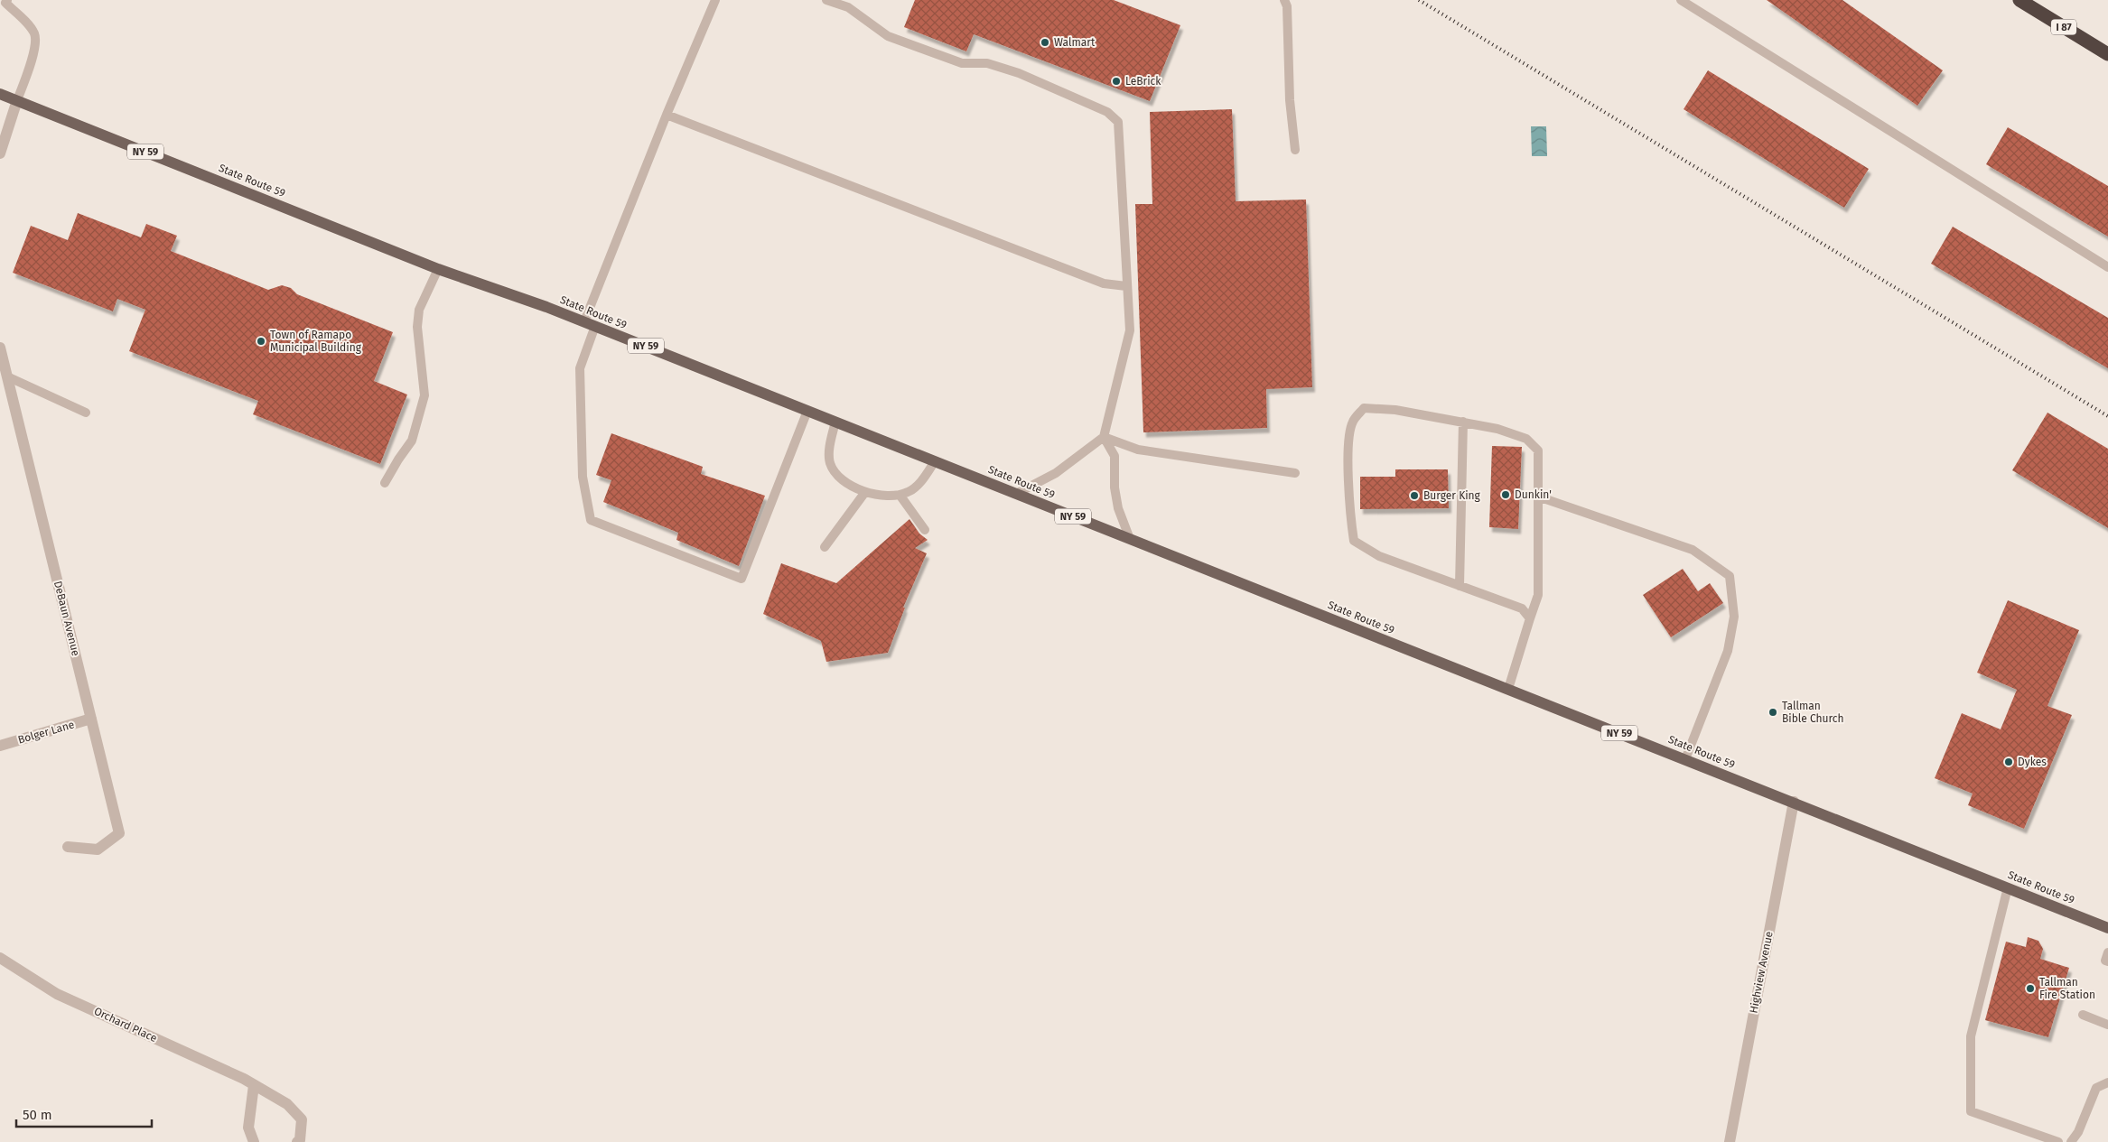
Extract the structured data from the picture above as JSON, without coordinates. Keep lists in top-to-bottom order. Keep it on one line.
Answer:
{"streets":{"highway":["I 87"],"main road":["NY 59","State Route 59"],"street":["DeBaun Avenue","Bolger Lane","Highview Avenue","Orchard Place"]},"crossings":[["State Route 59","Highview Avenue"],["DeBaun Avenue","Bolger Lane"]],"places":["Walmart","LeBrick","Town of Ramapo Municipal Building","Dunkin'","Burger King","Tallman Bible Church","Dykes","Tallman Fire Station"],"scale_bar":"50 m"}
